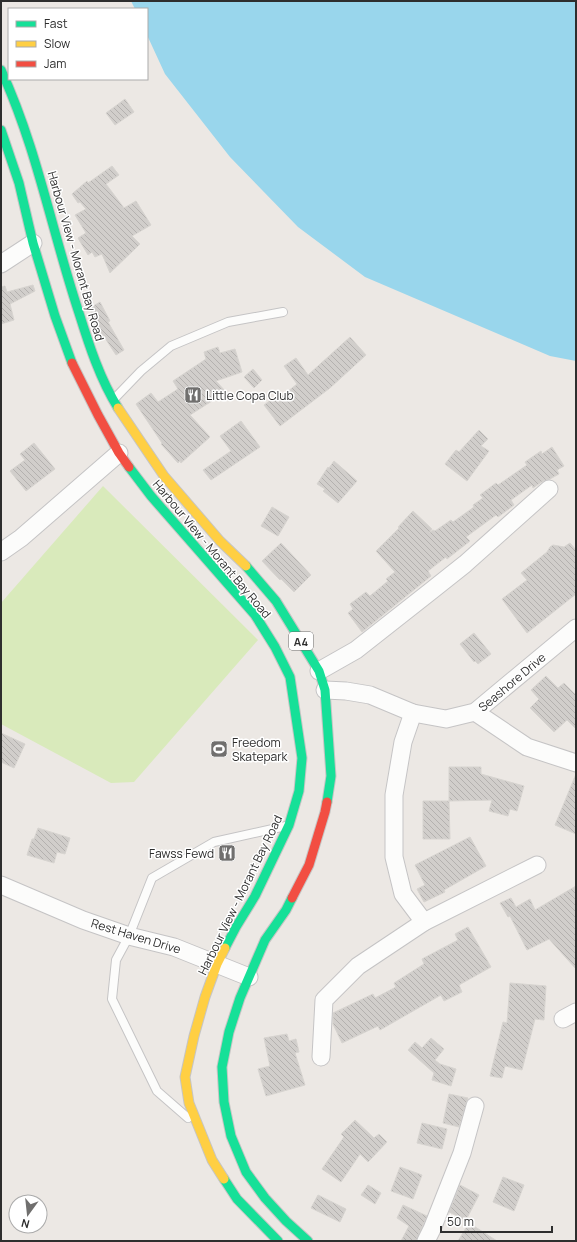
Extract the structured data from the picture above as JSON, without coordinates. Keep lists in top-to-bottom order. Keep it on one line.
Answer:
{"streets":{"highway":["Harbour View - Morant Bay Road","A4"],"street":["Seashore Drive","Rest Haven Drive"]},"crossings":[["Harbour View - Morant Bay Road","Seashore Drive"],["Harbour View - Morant Bay Road","Rest Haven Drive"]],"places":{"restaurant":["Little Copa Club","Fawss Fewd"],"sports":["Freedom Skatepark"]},"legend":["Fast","Slow","Jam"],"scale_bar":"50 m","north":"bottom"}
